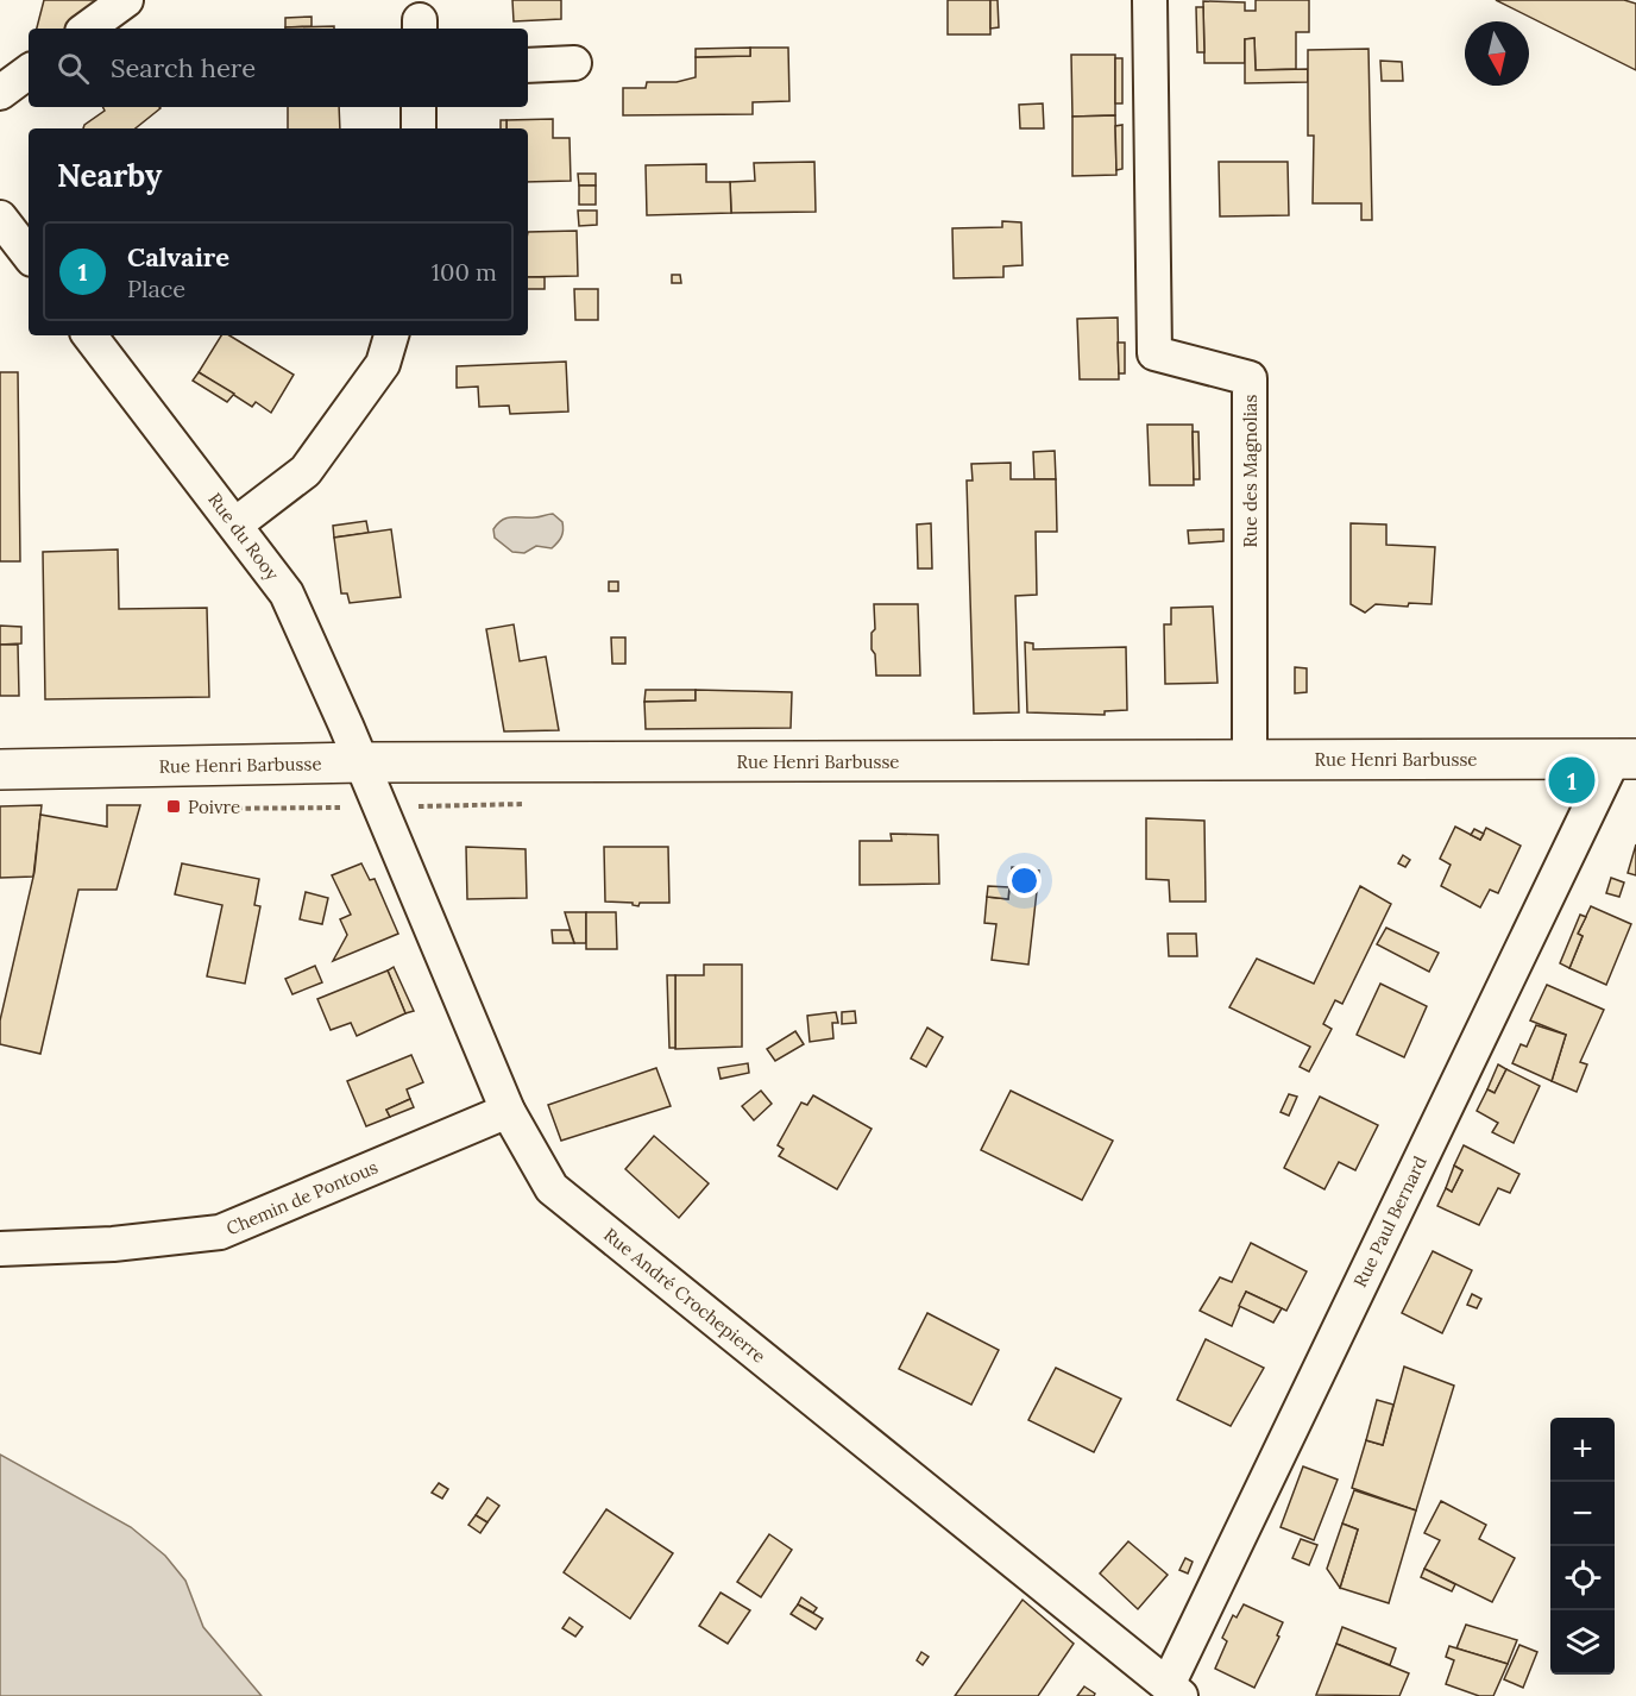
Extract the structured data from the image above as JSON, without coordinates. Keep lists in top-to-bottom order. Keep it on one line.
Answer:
{"streets":{"main road":["Rue Henri Barbusse"],"street":["Rue des Magnolias","Rue du Rooy","Chemin de Pontous","Rue Paul Bernard","Rue André Crochepierre"]},"crossings":[["Rue des Magnolias","Rue Henri Barbusse"],["Rue du Rooy","Rue Henri Barbusse"],["Rue du Rooy","Rue André Crochepierre"],["Rue Henri Barbusse","Rue Paul Bernard"],["Rue Henri Barbusse","Rue André Crochepierre"],["Chemin de Pontous","Rue André Crochepierre"],["Rue Paul Bernard","Rue André Crochepierre"]],"places":{"transit":["Poivre"]},"north":"bottom","page":{"search":"Search here","heading":"Nearby","list":[{"mark":"1","name":"Calvaire","note":"Place","value":"100 m"}],"pins":"1","map_buttons":["+","−"]}}
